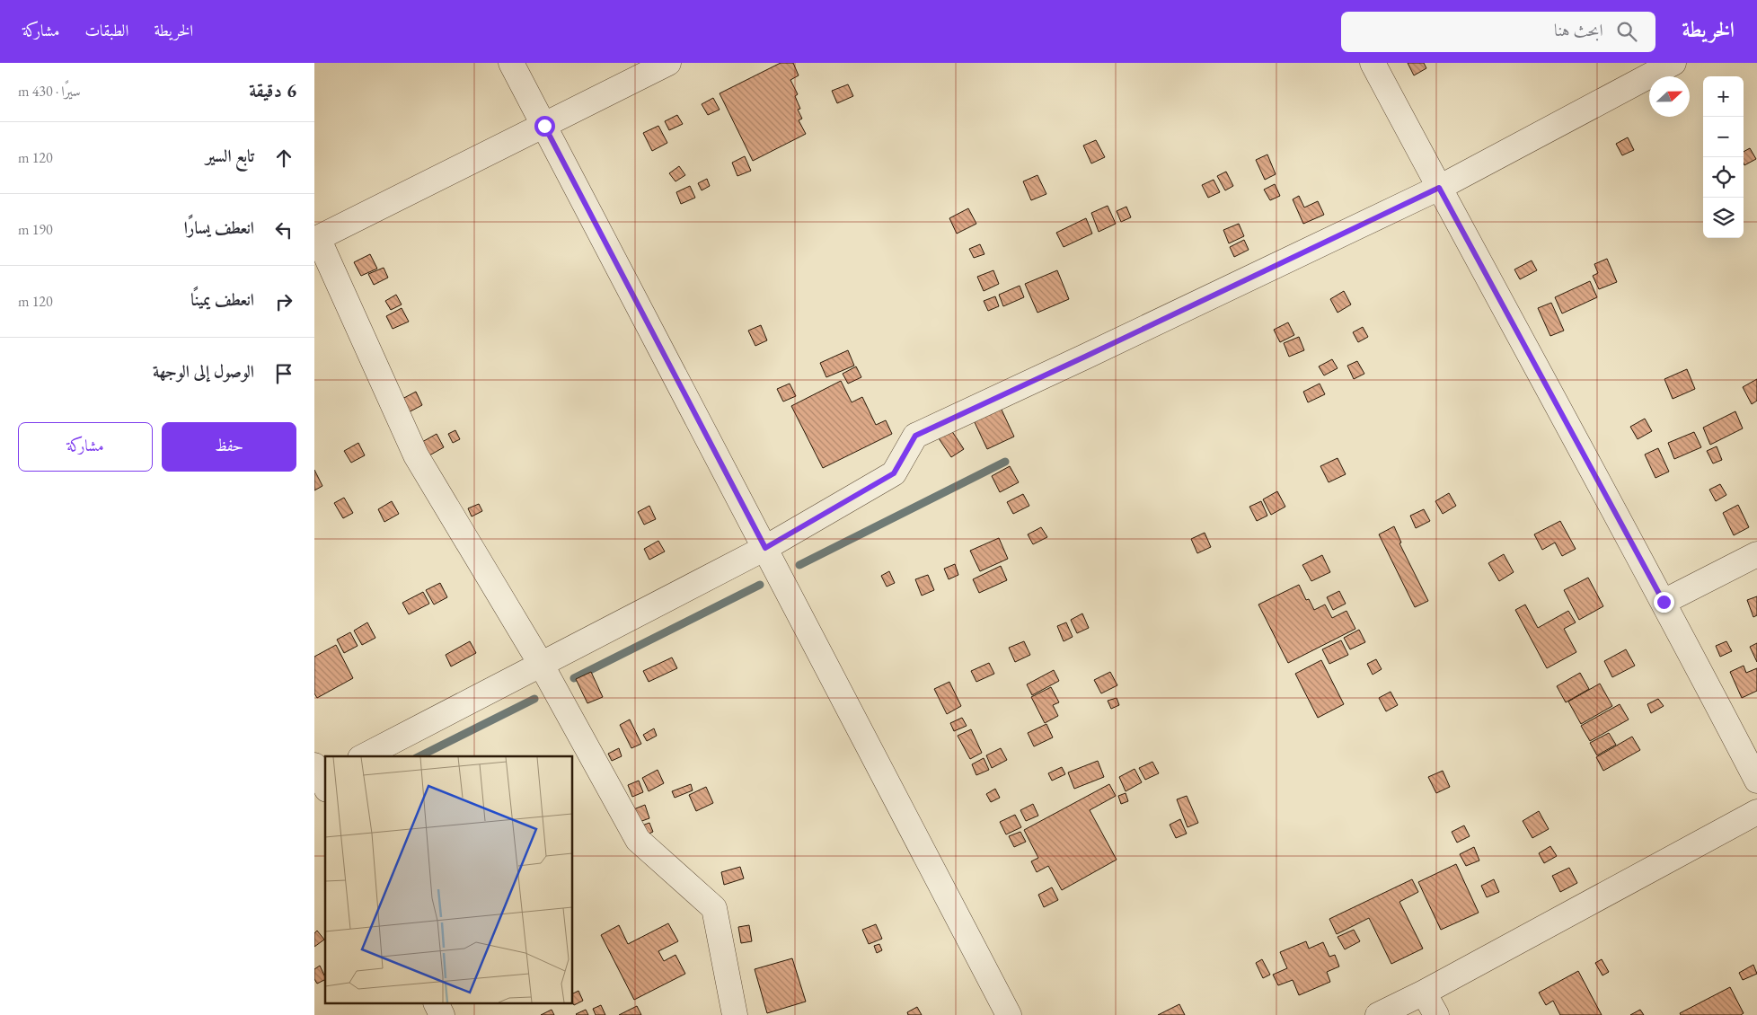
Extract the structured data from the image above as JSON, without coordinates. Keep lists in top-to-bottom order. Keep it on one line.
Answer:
{"north":"right","page":{"header":"الخريطة","search":"ابحث هنا","nav":["الخريطة","الطبقات","مشاركة"],"heading":["6 دقيقة","سيرًا · 430 m"],"map_buttons":["+","−"],"list":[["تابع السير","120 m"],["انعطف يسارًا","190 m"],["انعطف يمينًا","120 m"],"الوصول إلى الوجهة"],"buttons":["حفظ","مشاركة"]}}
